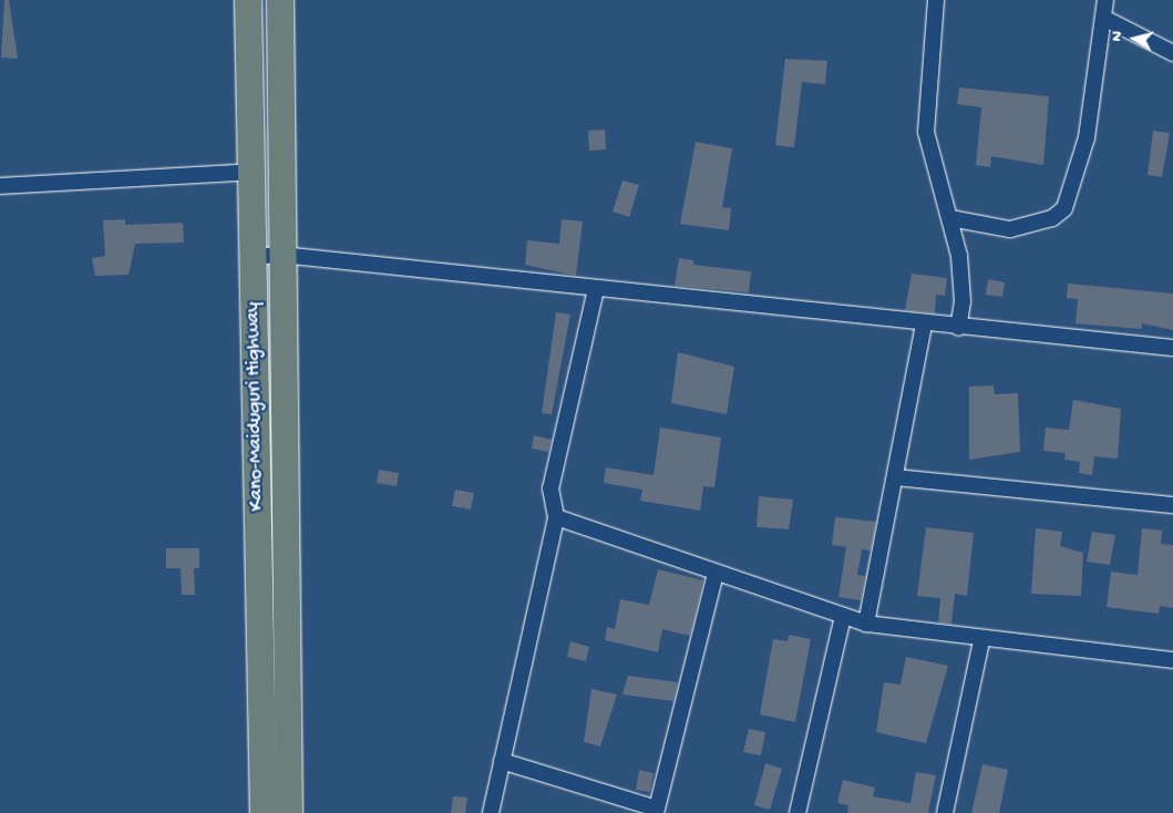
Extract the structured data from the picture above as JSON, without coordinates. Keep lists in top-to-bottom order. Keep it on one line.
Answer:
{"streets":{"highway":["Kano-Maiduguri Highway"]},"north":"left"}
